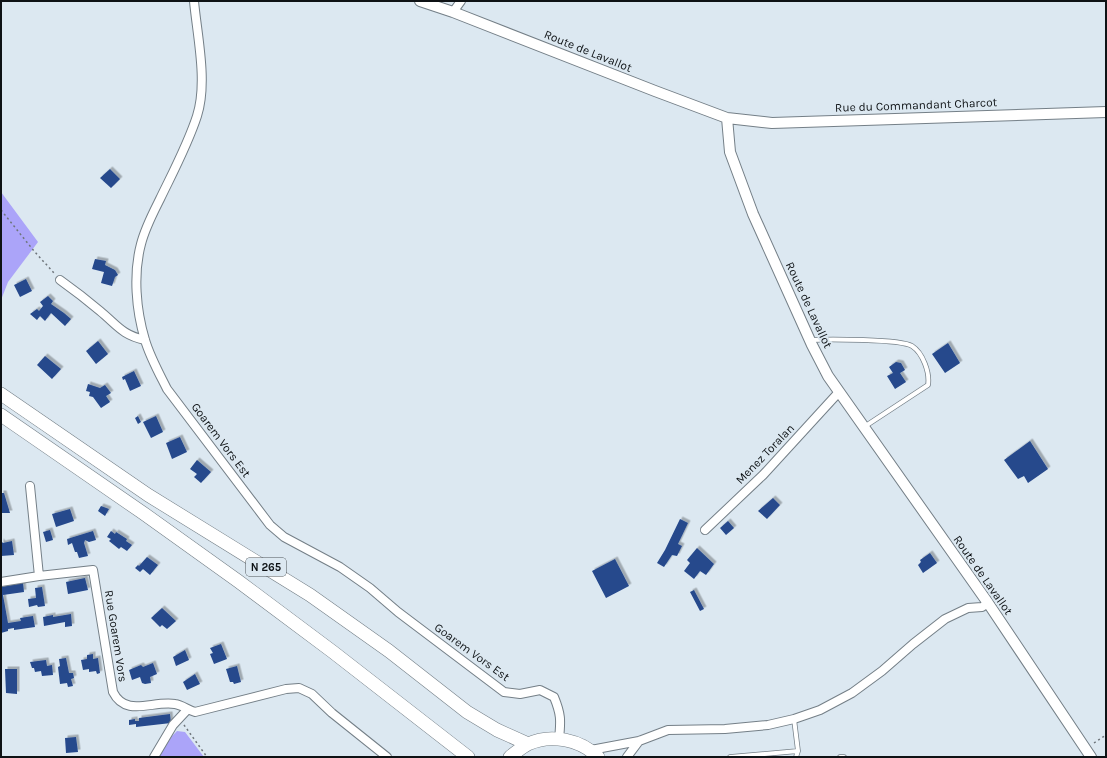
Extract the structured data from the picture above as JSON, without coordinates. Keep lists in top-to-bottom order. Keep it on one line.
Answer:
{"streets":{"highway":["N 265"],"street":["Route de Lavallot","Rue du Commandant Charcot","Goarem Vors Est","Menez Toralan","Rue Goarem Vors"]},"crossings":[["Route de Lavallot","Rue du Commandant Charcot"],["Route de Lavallot","Menez Toralan"]]}
